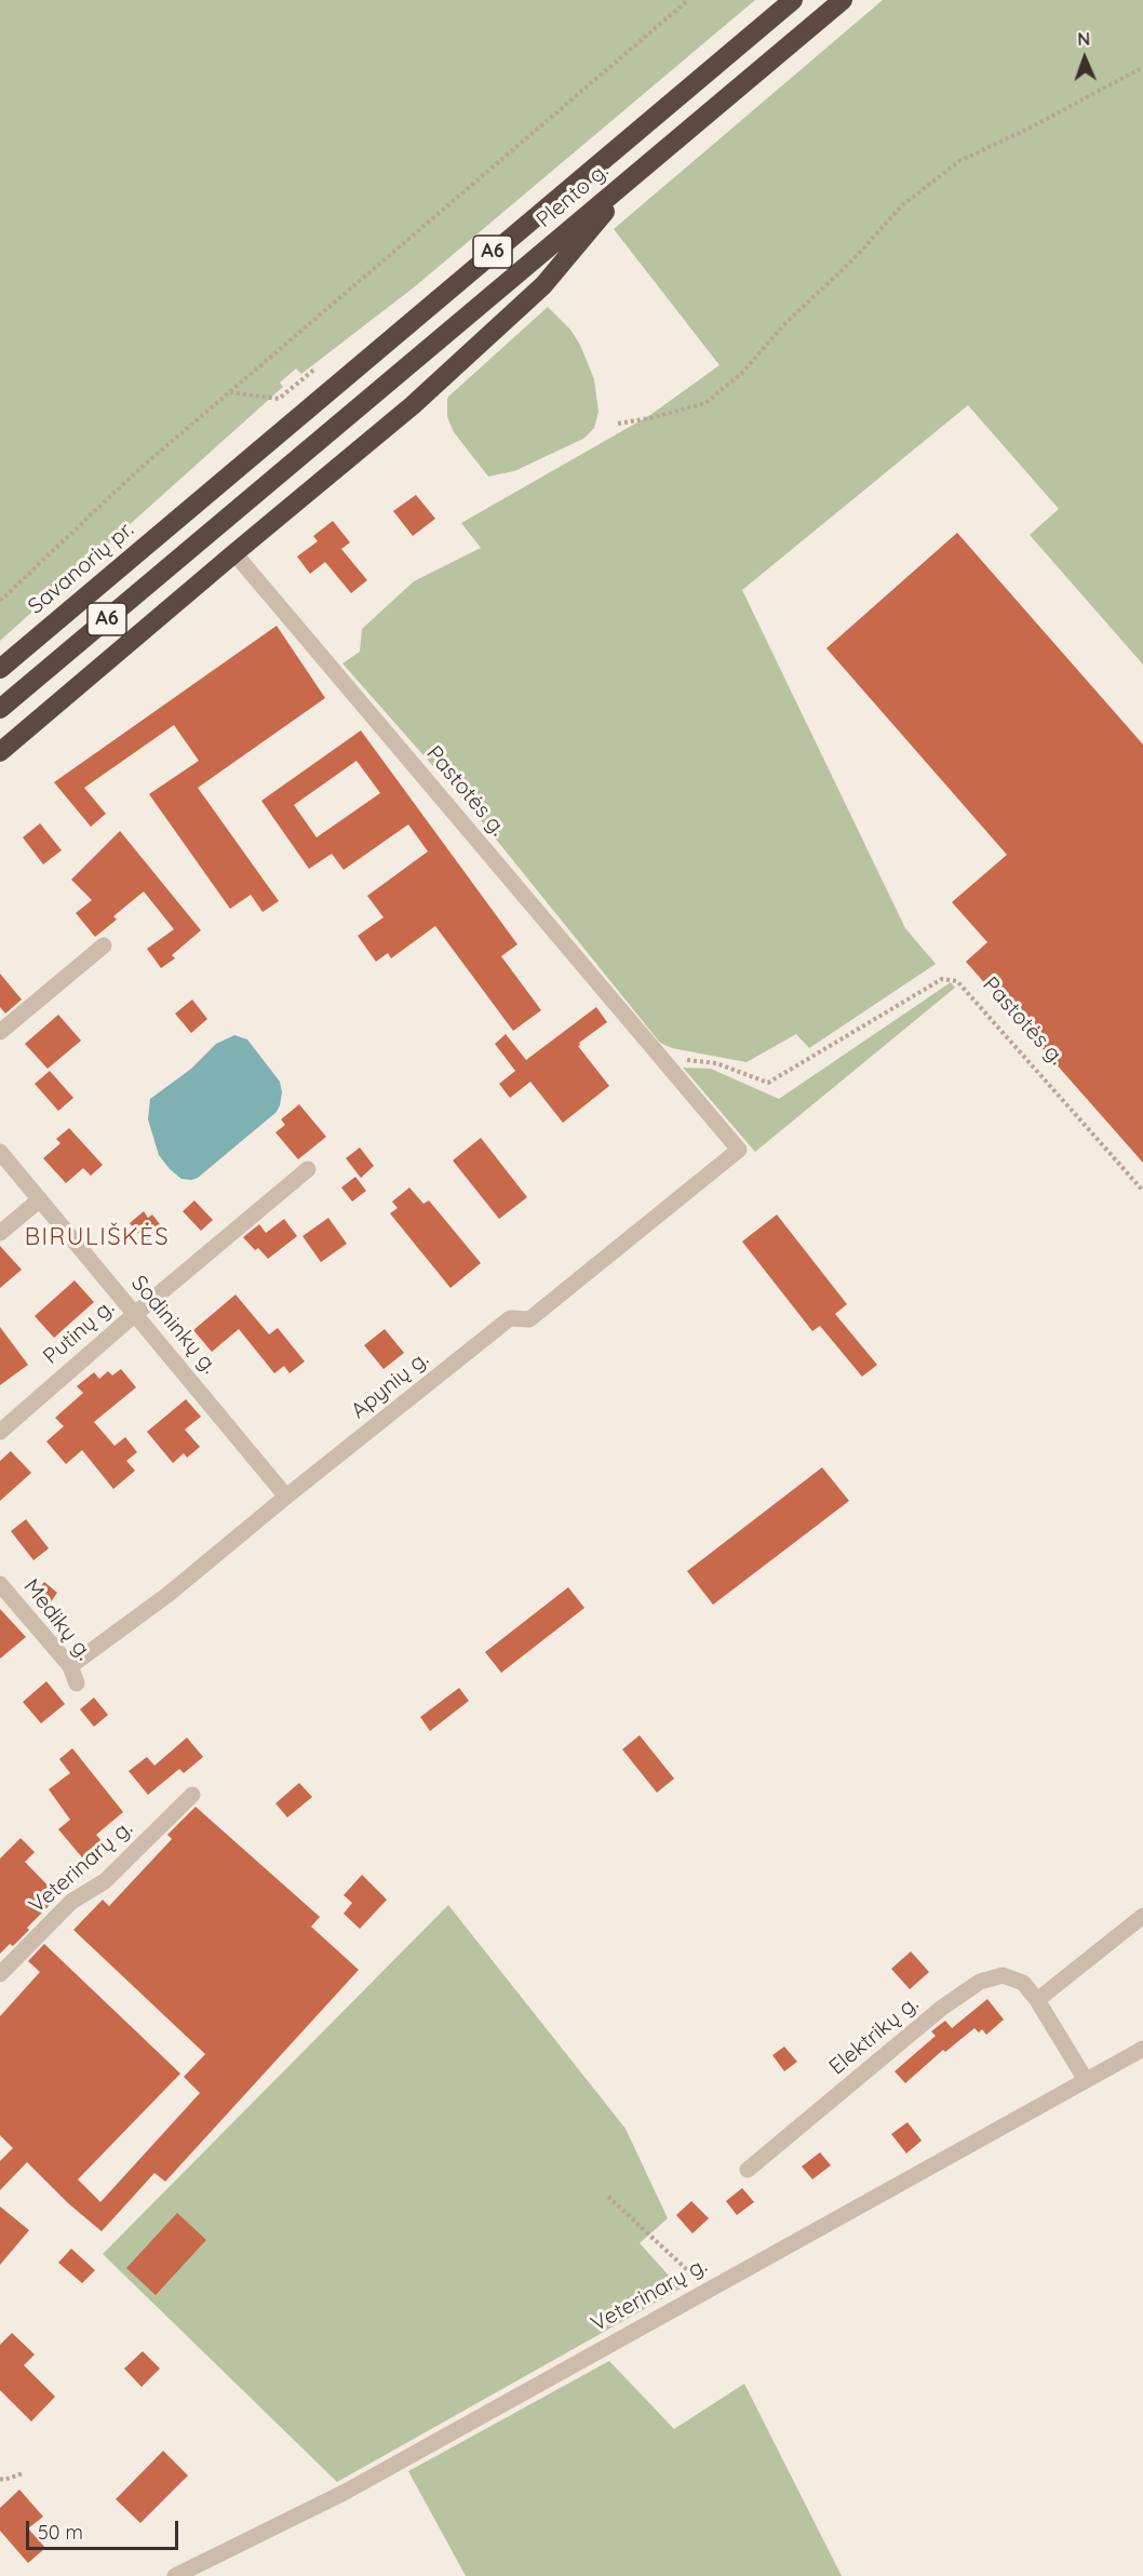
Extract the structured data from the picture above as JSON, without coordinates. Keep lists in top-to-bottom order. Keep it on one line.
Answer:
{"streets":{"highway":["Plento g.","A6","Savanorių pr."],"street":["Pastotės g.","Sodininkų g.","Putinų g.","Apynių g.","Medikų g.","Veterinarų g.","Elektrikų g."]},"crossings":[["Plento g.","Savanorių pr."],["Pastotės g.","Apynių g."],["Sodininkų g.","Putinų g."],["Sodininkų g.","Apynių g."],["Apynių g.","Medikų g."],["Veterinarų g.","Elektrikų g."]],"districts":["BIRULIŠKĖS"],"scale_bar":"50 m","north":"top"}
